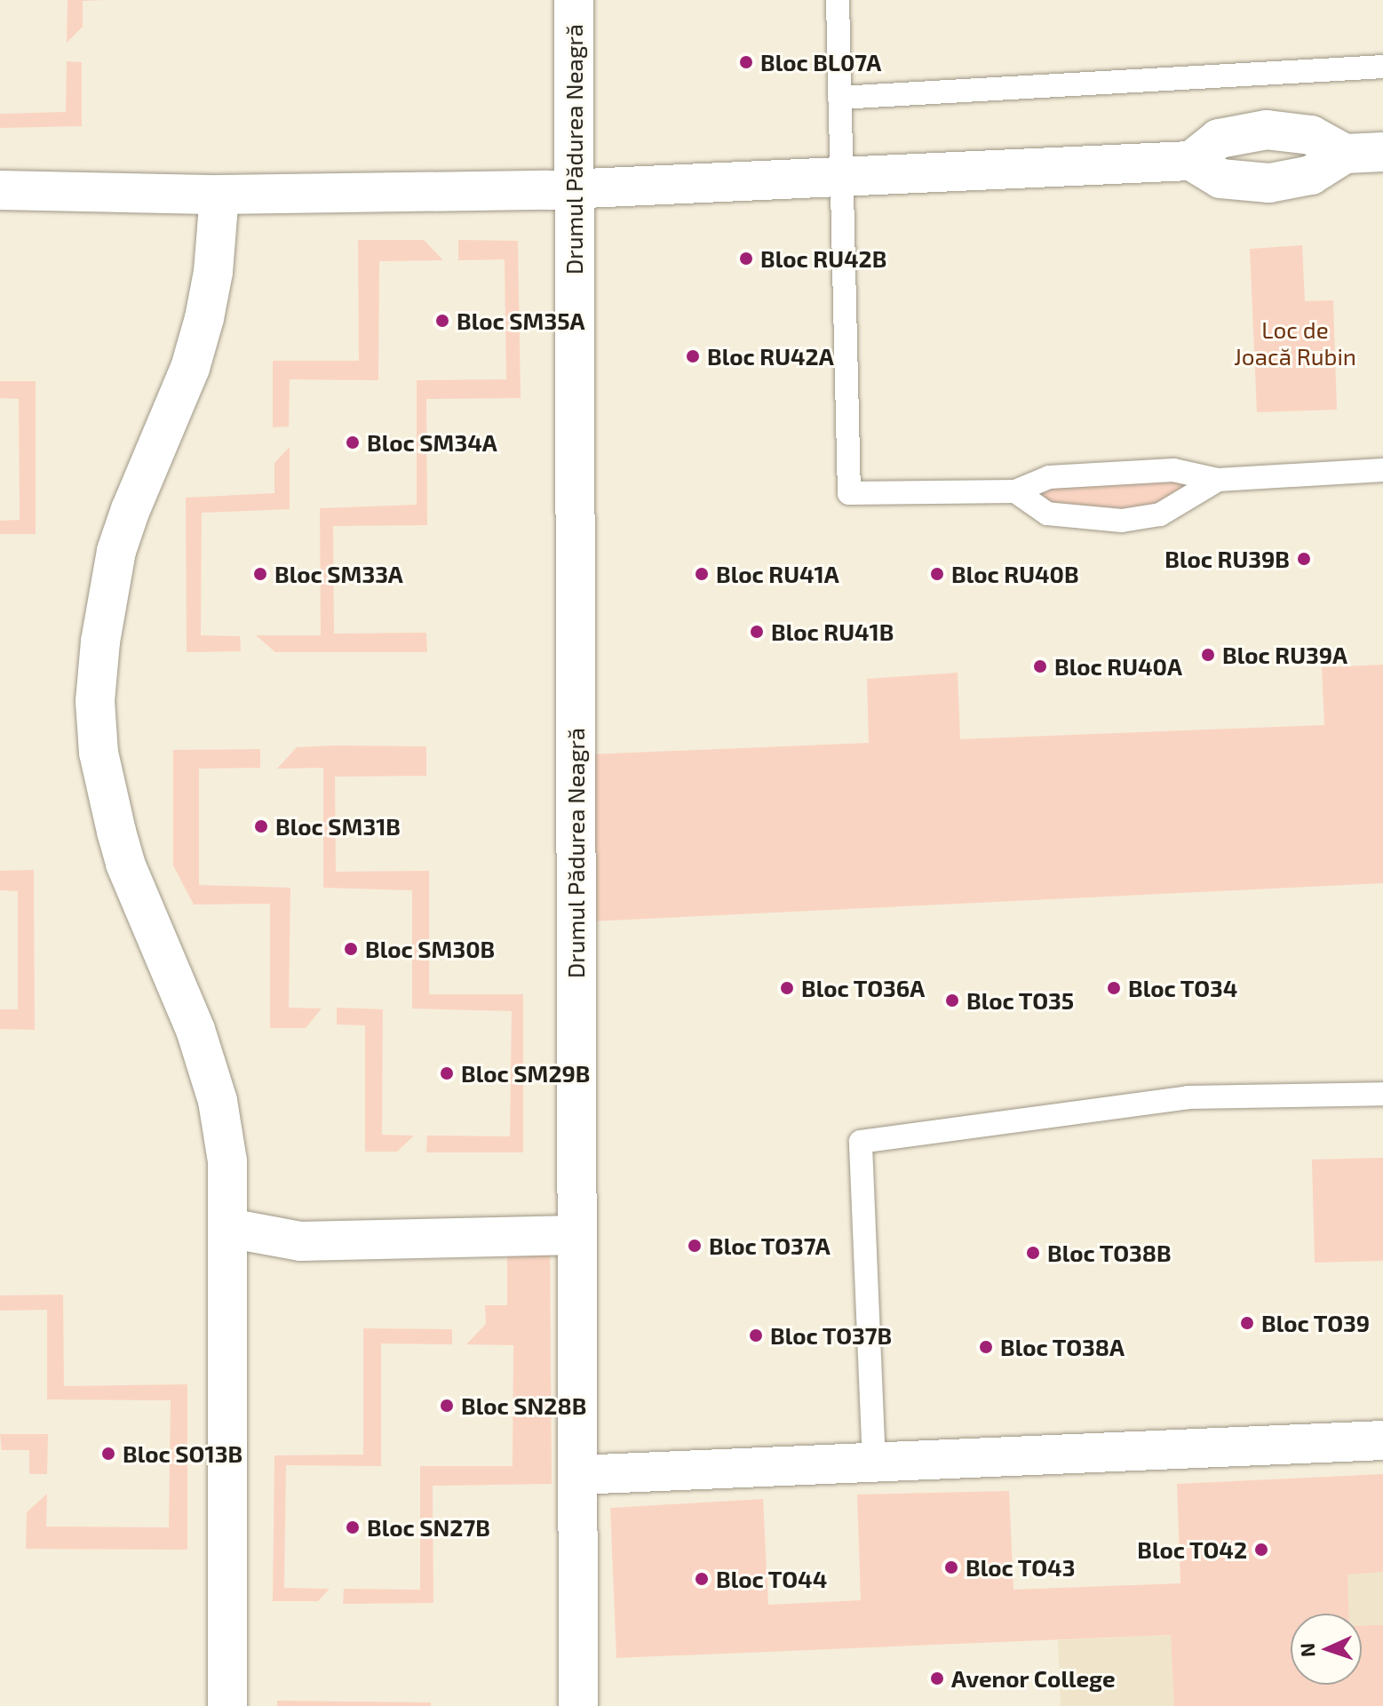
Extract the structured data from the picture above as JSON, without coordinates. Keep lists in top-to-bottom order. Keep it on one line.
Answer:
{"streets":{"street":["Drumul Pădurea Neagră"]},"parks":["Loc de Joacă Rubin"],"places":["Bloc BL07A","Bloc RU42B","Bloc SM35A","Bloc RU42A","Bloc SM34A","Bloc RU39B","Bloc SM33A","Bloc RU41A","Bloc RU40B","Bloc RU41B","Bloc RU39A","Bloc RU40A","Bloc SM31B","Bloc SM30B","Bloc TO36A","Bloc TO34","Bloc TO35","Bloc SM29B","Bloc TO37A","Bloc TO38B","Bloc TO39","Bloc TO37B","Bloc TO38A","Bloc SN28B","Bloc SO13B","Bloc SN27B","Bloc TO42","Bloc TO43","Bloc TO44","Avenor College"],"north":"left"}
